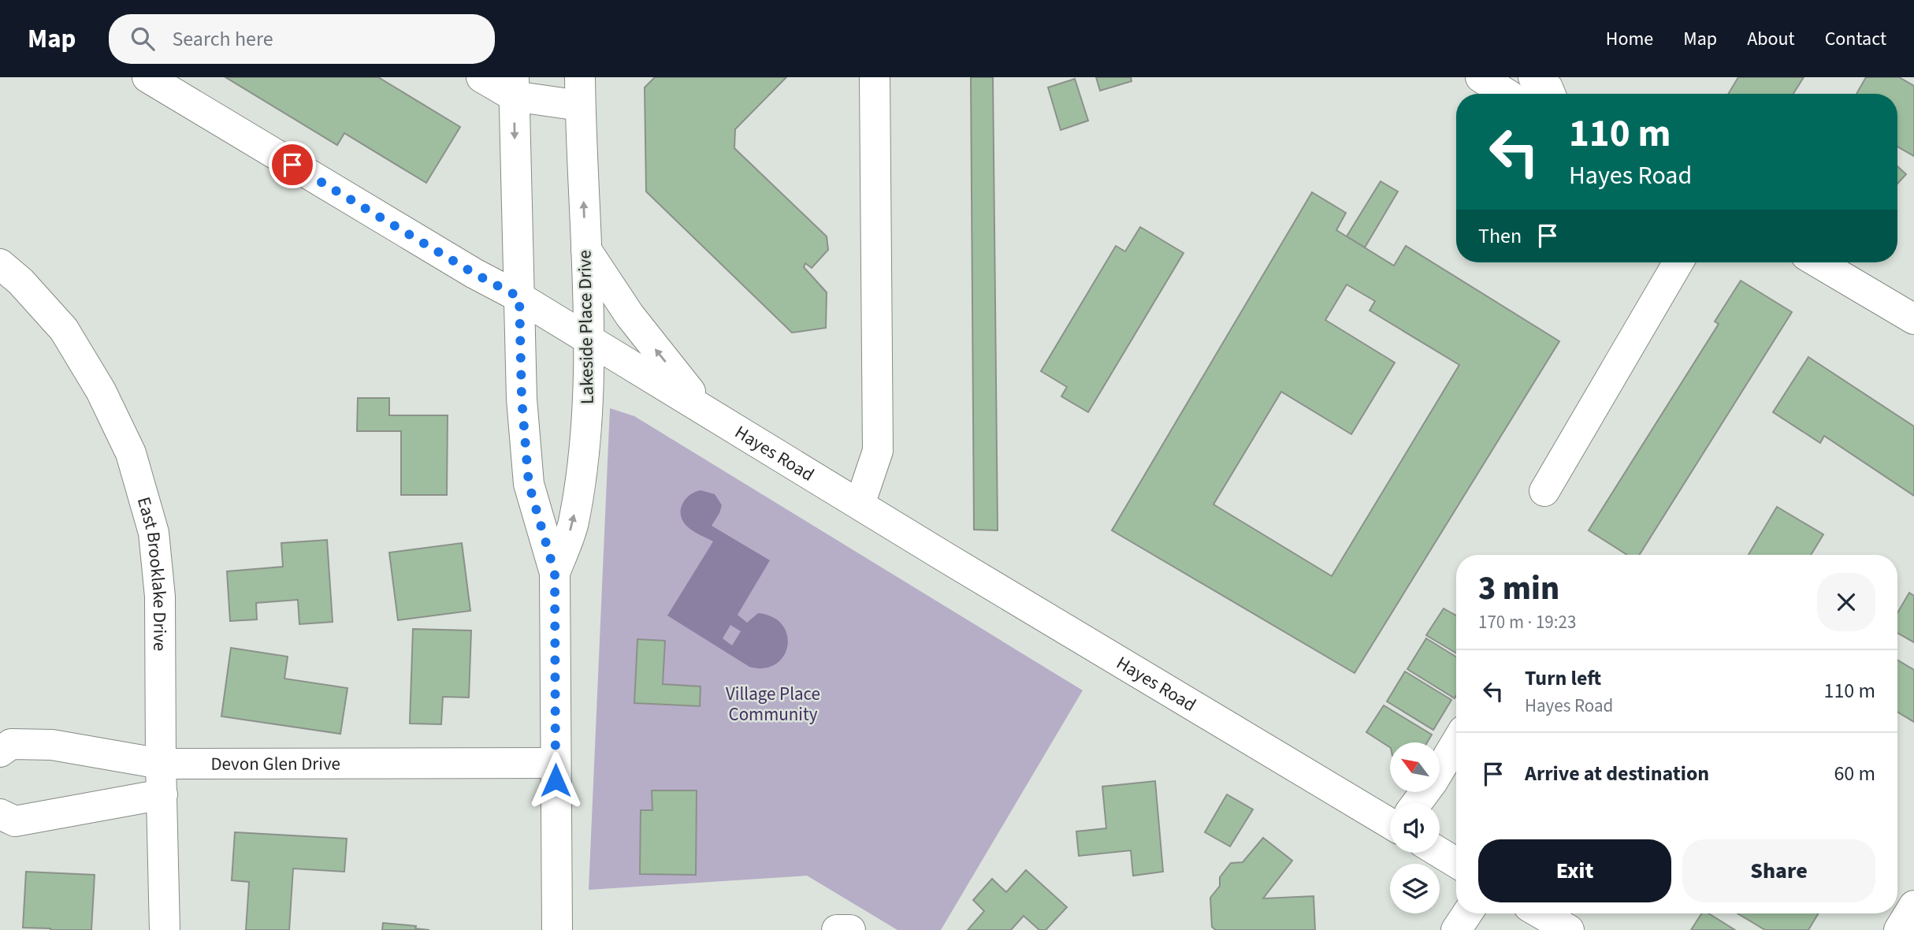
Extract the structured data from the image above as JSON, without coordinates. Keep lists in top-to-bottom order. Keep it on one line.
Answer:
{"streets":{"street":["Lakeside Place Drive","Hayes Road","East Brooklake Drive","Devon Glen Drive"]},"crossings":[["Lakeside Place Drive","Hayes Road"],["Lakeside Place Drive","Devon Glen Drive"],["East Brooklake Drive","Devon Glen Drive"]],"parks":["Village Place Community"],"north":"top left","page":{"header":"Map","search":"Search here","nav":["Home","Map","About","Contact"],"turn":["110 m","Hayes Road"],"then":"Then","heading":["3 min","170 m · 19:23"],"list":[{"name":"Turn left","note":"Hayes Road","value":"110 m"},{"name":"Arrive at destination","value":"60 m"}],"buttons":["Exit","Share"]}}
